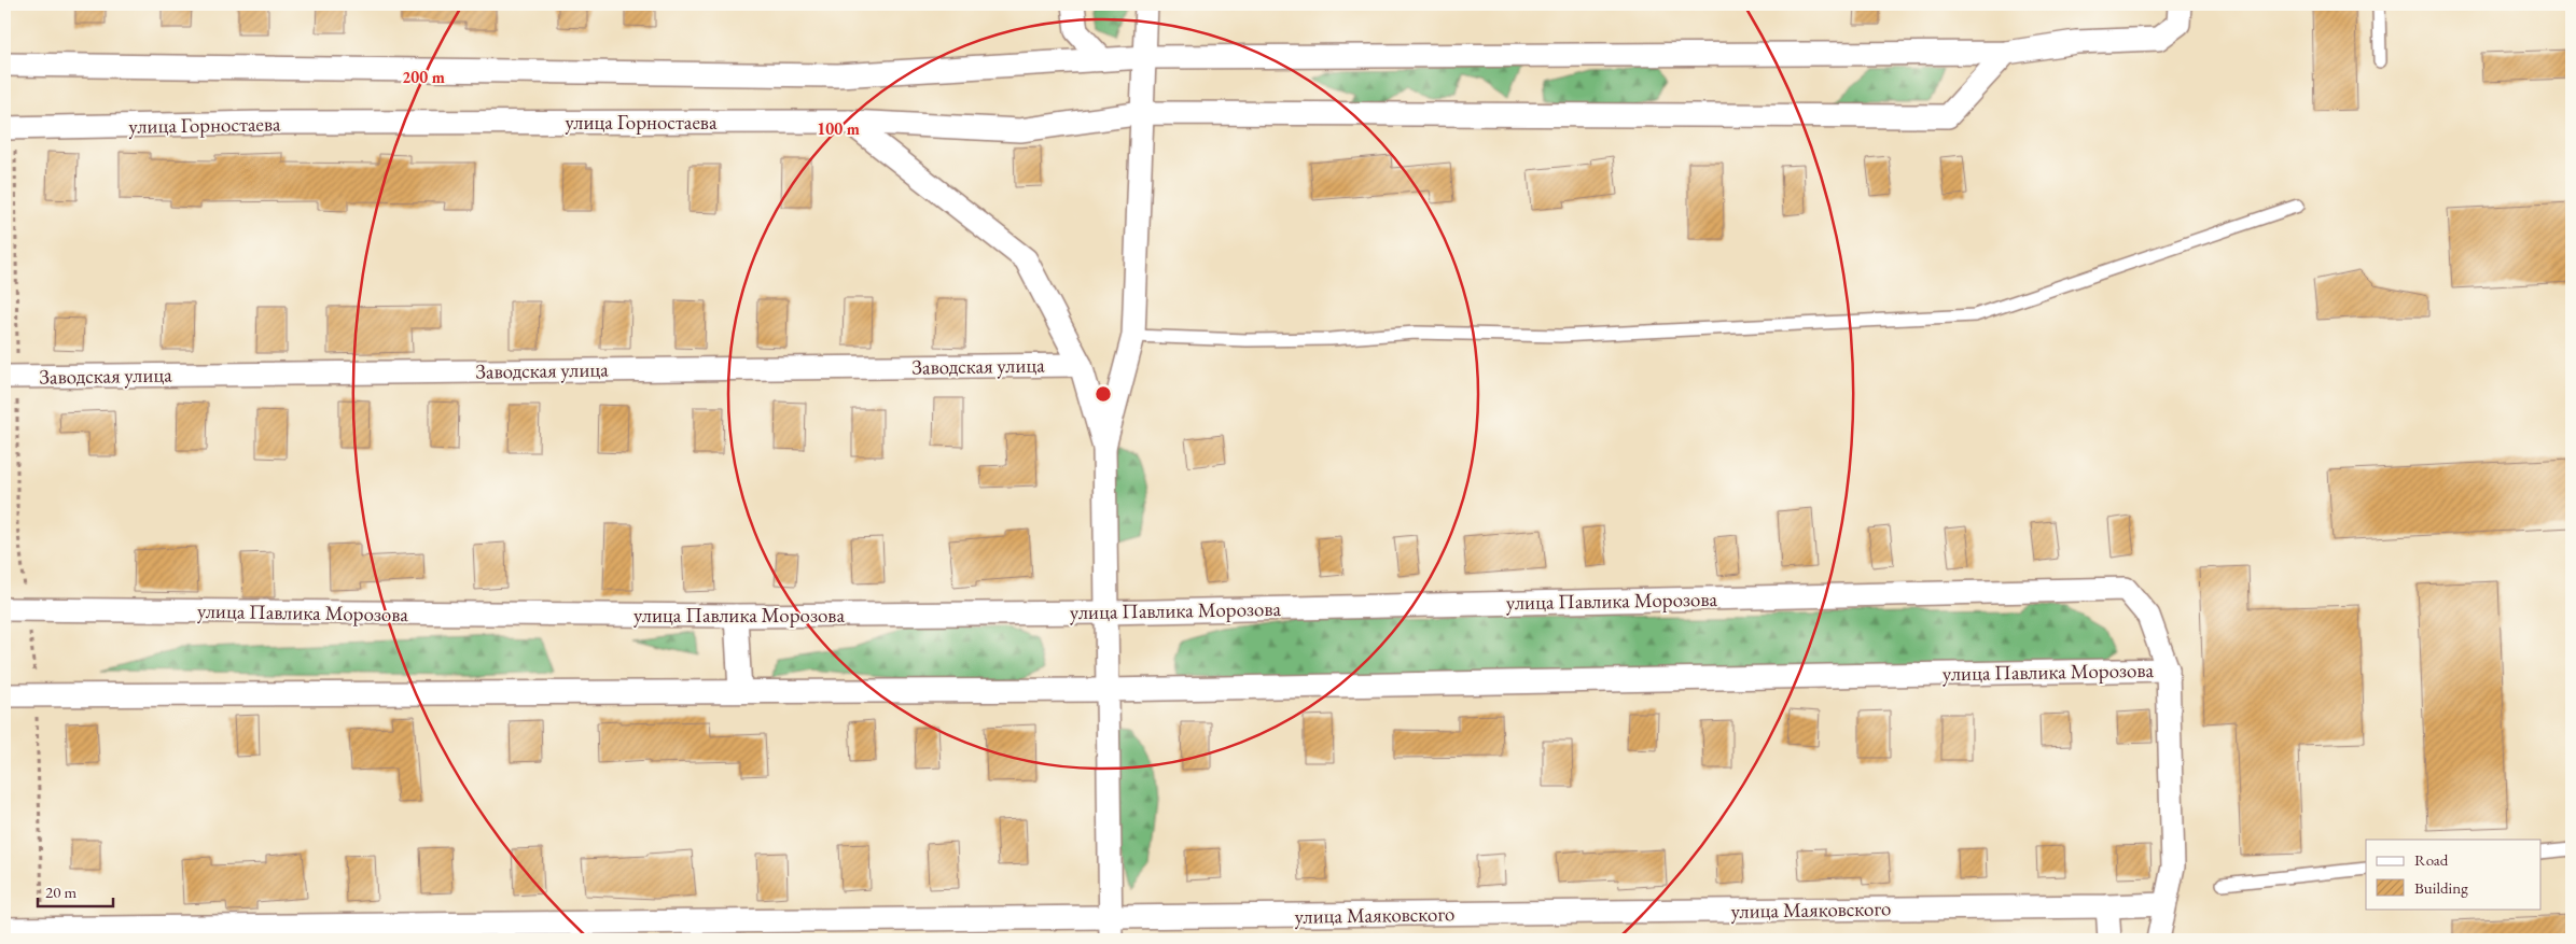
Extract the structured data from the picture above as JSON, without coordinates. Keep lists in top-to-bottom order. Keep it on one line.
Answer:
{"streets":{"street":["улица Горностаева","Заводская улица","улица Павлика Морозова","улица Маяковского"]},"legend":["Road","Building"],"scale_bar":"20 m","rings":["200 m","100 m"]}
